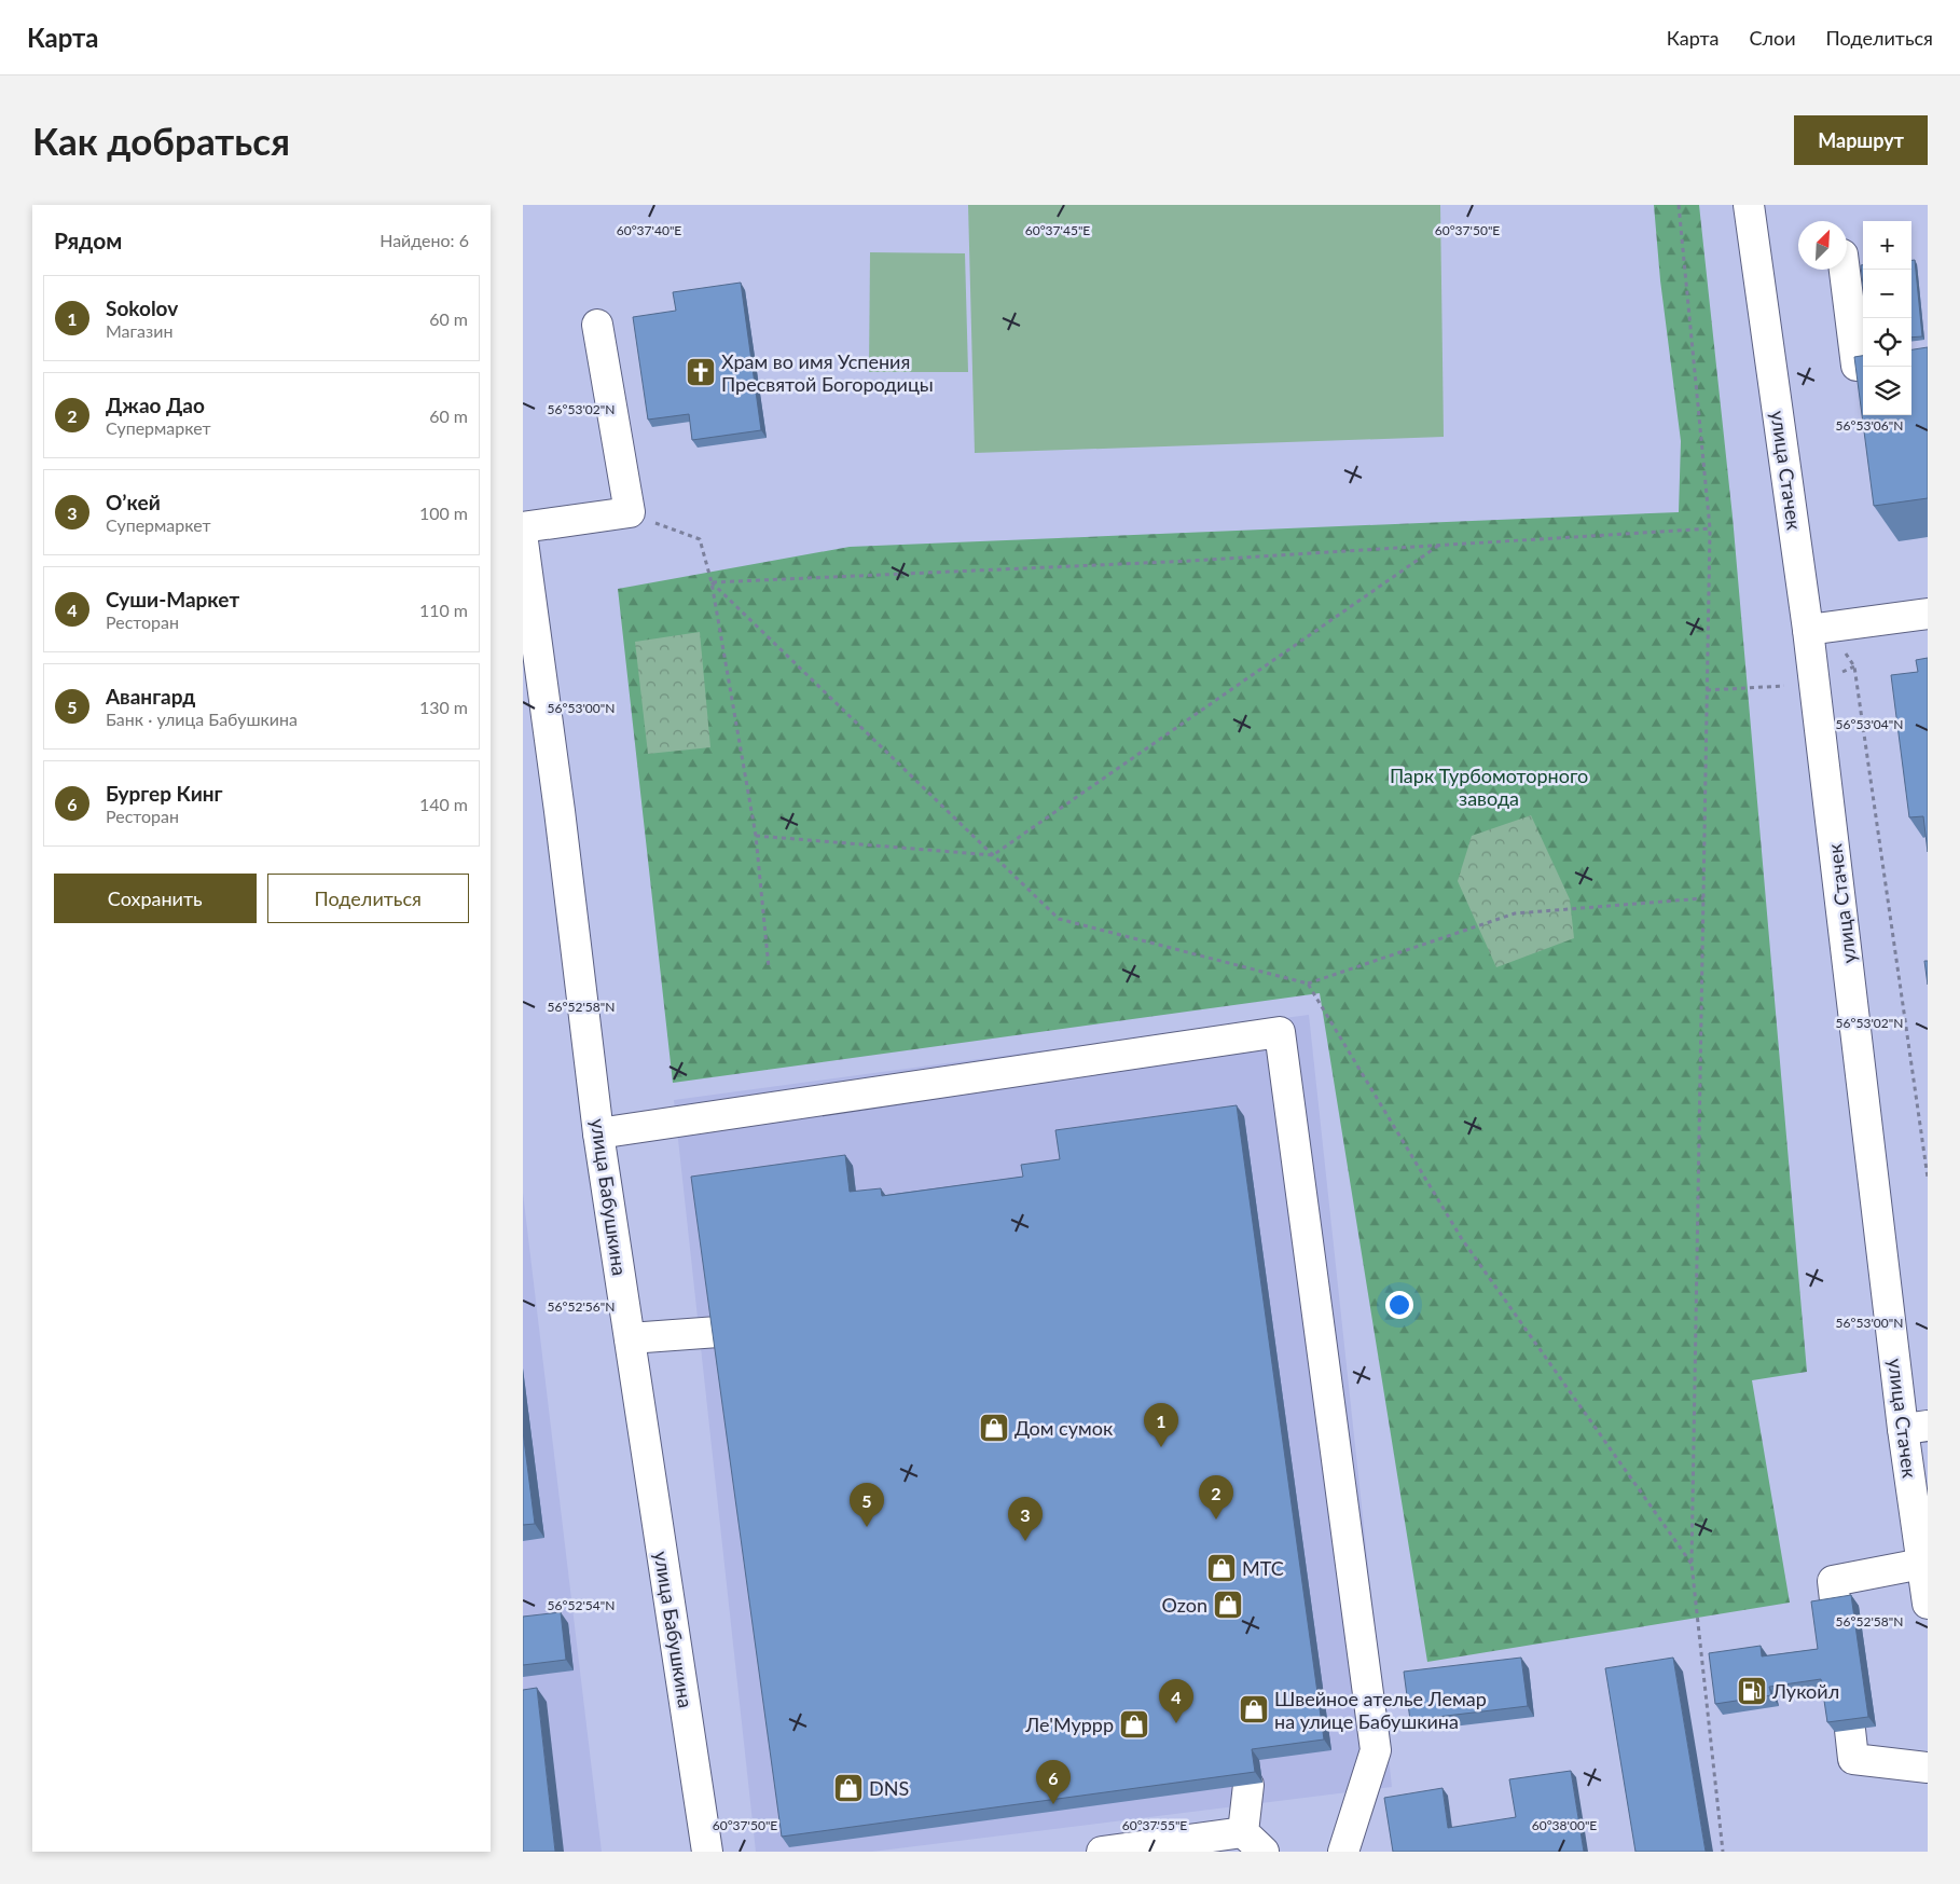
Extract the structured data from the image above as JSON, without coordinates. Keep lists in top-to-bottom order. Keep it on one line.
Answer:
{"streets":{"street":["улица Стачек","улица Бабушкина"]},"parks":["Парк Турбомоторного завода"],"places":{"church":["Храм во имя Успения Пресвятой Богородицы"],"shop":["Дом сумок","МТС","Ozon","Швейное ателье Лемар на улице Бабушкина","Ле'Муррр","DNS"],"fuel station":["Лукойл"]},"north":"top right","page":{"header":"Карта","nav":["Карта","Слои","Поделиться"],"buttons":["Маршрут",["Сохранить","Поделиться"]],"title":"Как добраться","heading":["Рядом","Найдено: 6"],"map_buttons":["+","−"],"list":[{"mark":"1","name":"Sokolov","note":"Магазин","value":"60 m"},{"mark":"2","name":"Джао Дао","note":"Супермаркет","value":"60 m"},{"mark":"3","name":"О’кей","note":"Супермаркет","value":"100 m"},{"mark":"4","name":"Суши-Маркет","note":"Ресторан","value":"110 m"},{"mark":"5","name":"Авангард","note":"Банк · улица Бабушкина","value":"130 m"},{"mark":"6","name":"Бургер Кинг","note":"Ресторан","value":"140 m"}],"pins":["1","2","5","3","4","6"]},"coordinates":["60°37'40\"E","60°37'45\"E","60°37'50\"E","56°53'02\"N","56°53'06\"N","56°53'00\"N","56°53'04\"N","56°52'58\"N","56°52'56\"N","56°52'54\"N","60°37'55\"E","60°38'00\"E"]}
